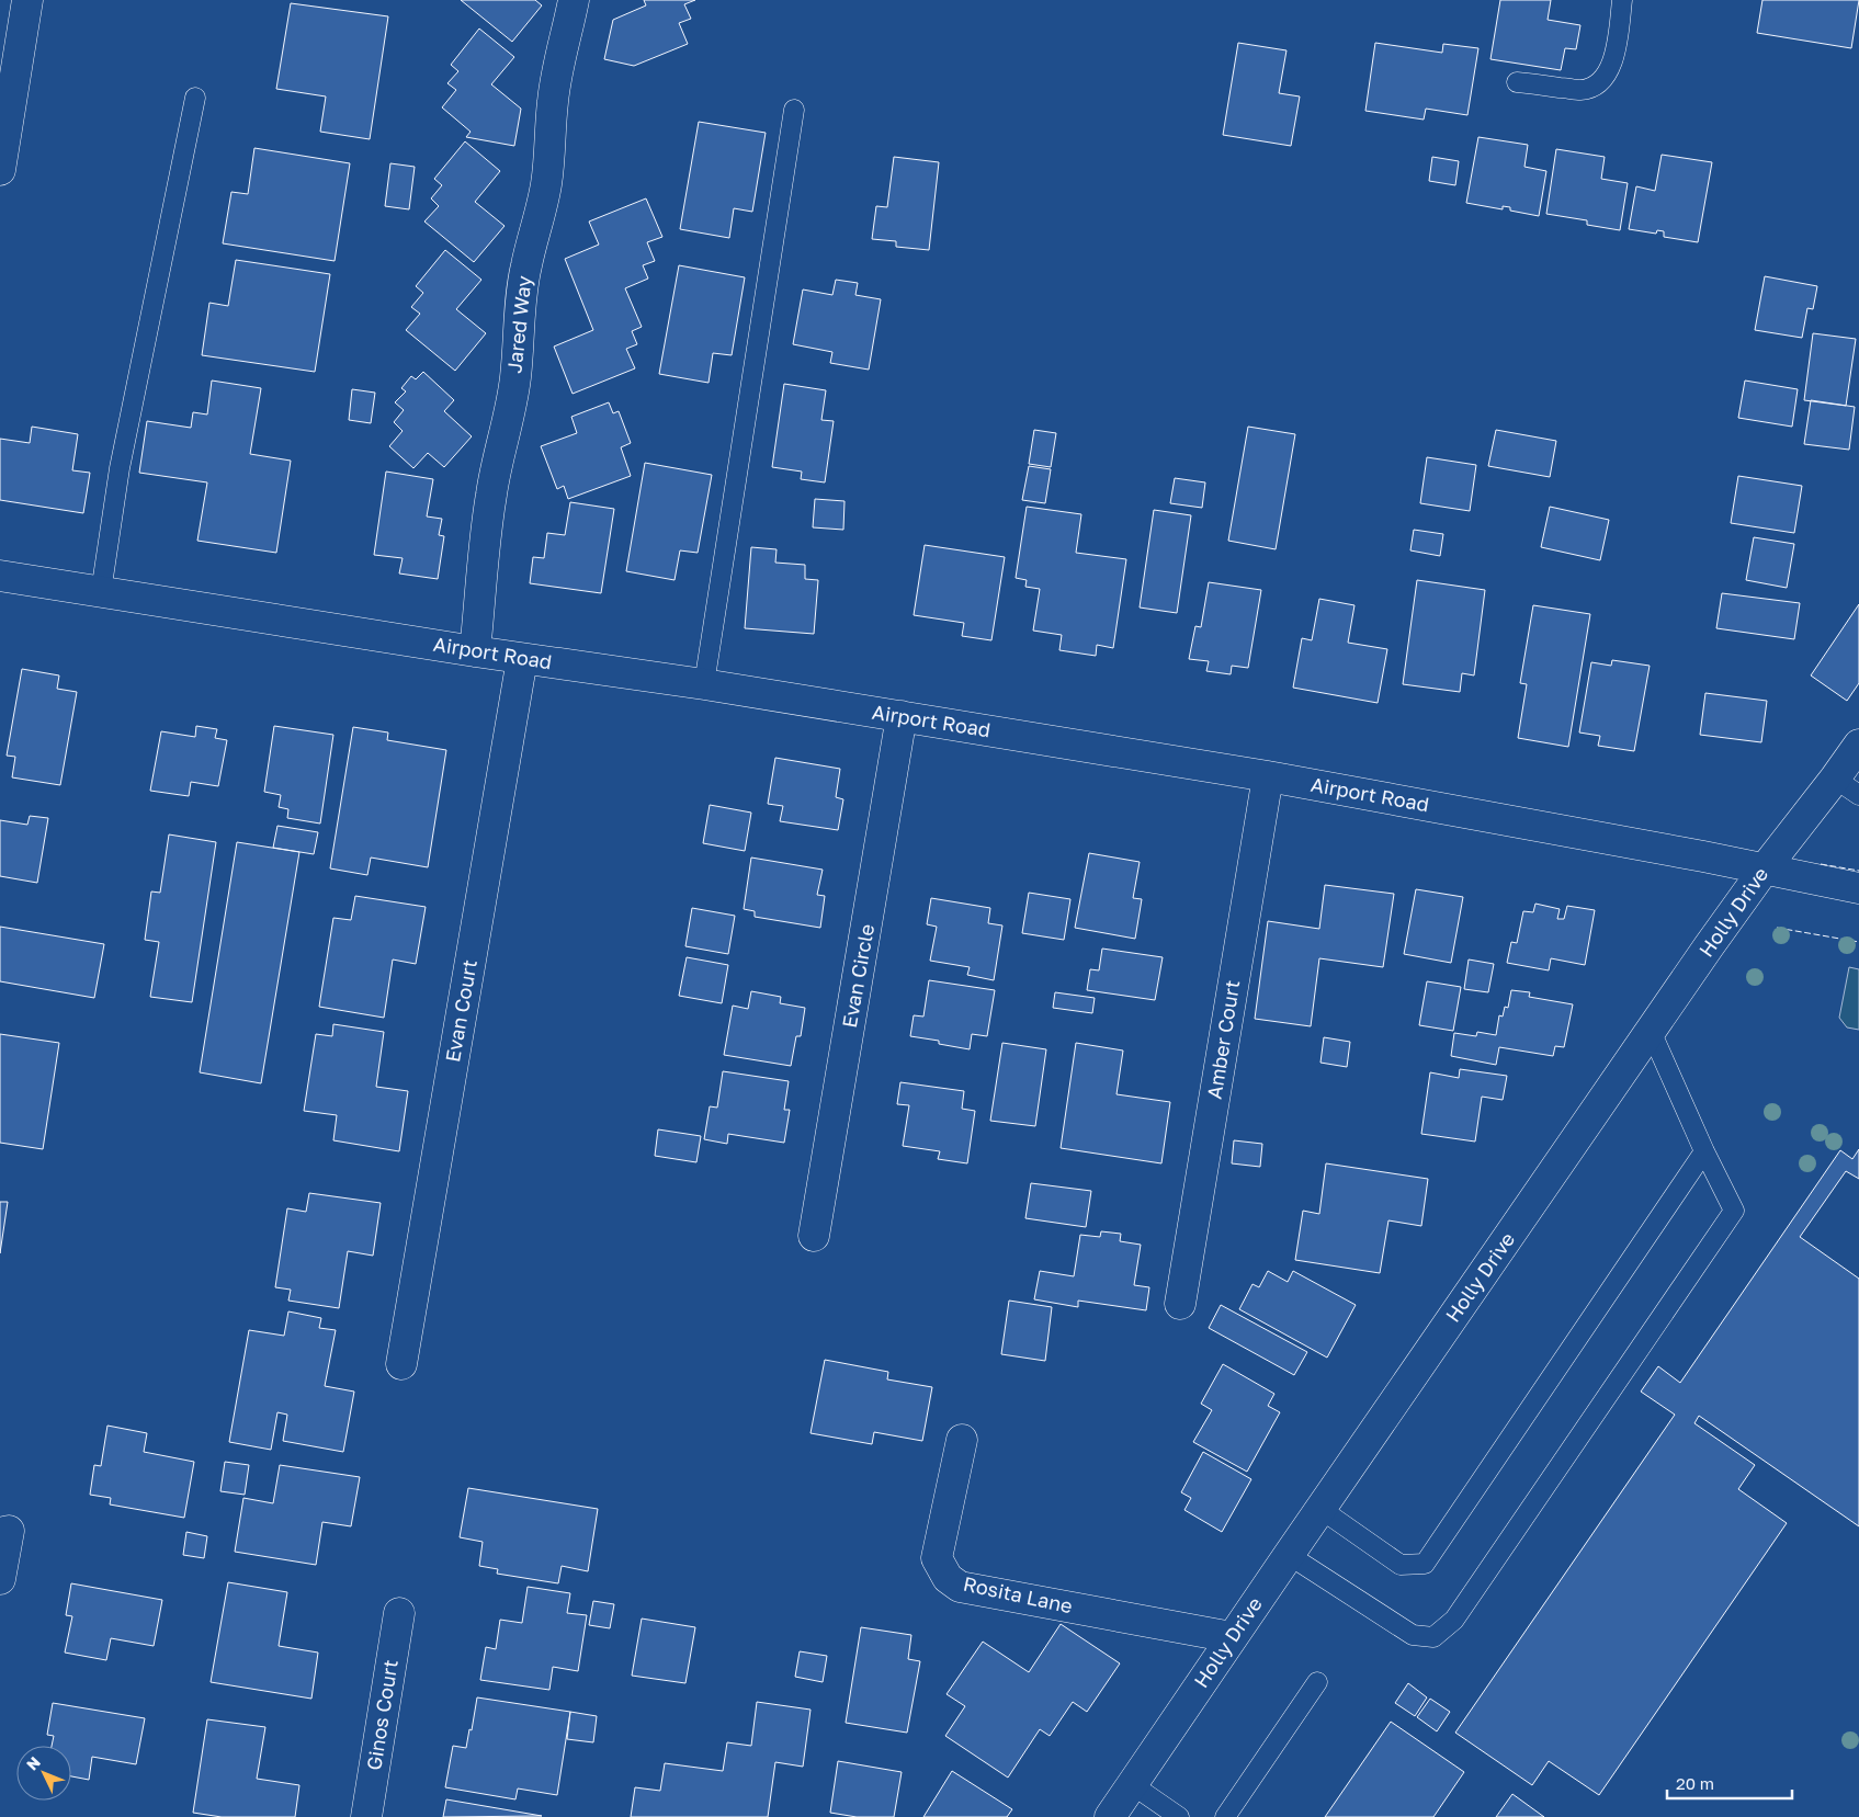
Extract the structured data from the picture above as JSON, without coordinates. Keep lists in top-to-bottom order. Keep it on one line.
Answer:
{"streets":{"street":["Jared Way","Airport Road","Holly Drive","Evan Circle","Evan Court","Amber Court","Rosita Lane","Ginos Court"]},"crossings":[["Jared Way","Airport Road"],["Airport Road","Holly Drive"],["Airport Road","Evan Circle"],["Airport Road","Evan Court"],["Airport Road","Amber Court"],["Holly Drive","Rosita Lane"]],"scale_bar":"20 m","north":"top left"}
